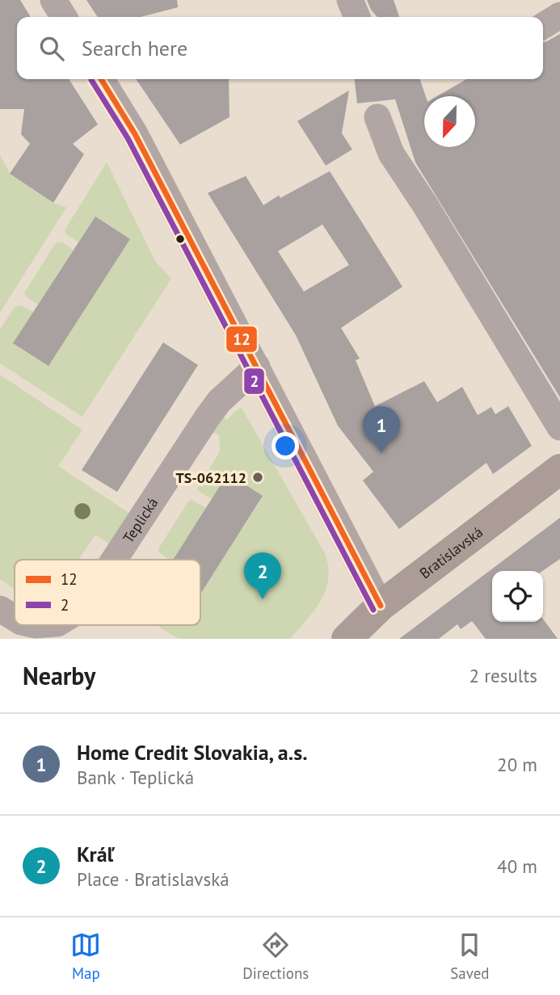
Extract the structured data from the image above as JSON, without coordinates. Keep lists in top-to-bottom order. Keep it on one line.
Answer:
{"streets":{"main road":["Bratislavská"],"street":["Teplická"]},"places":["TS-062112"],"lines":["transit line 12","transit line 2"],"legend":["12","2"],"north":"bottom","page":{"search":"Search here","pins":["1","2"],"heading":["Nearby","2 results"],"list":[{"mark":"1","name":"Home Credit Slovakia, a.s.","note":"Bank · Teplická","value":"20 m"},{"mark":"2","name":"Kráľ","note":"Place · Bratislavská","value":"40 m"}],"nav":["Map","Directions","Saved"]}}
